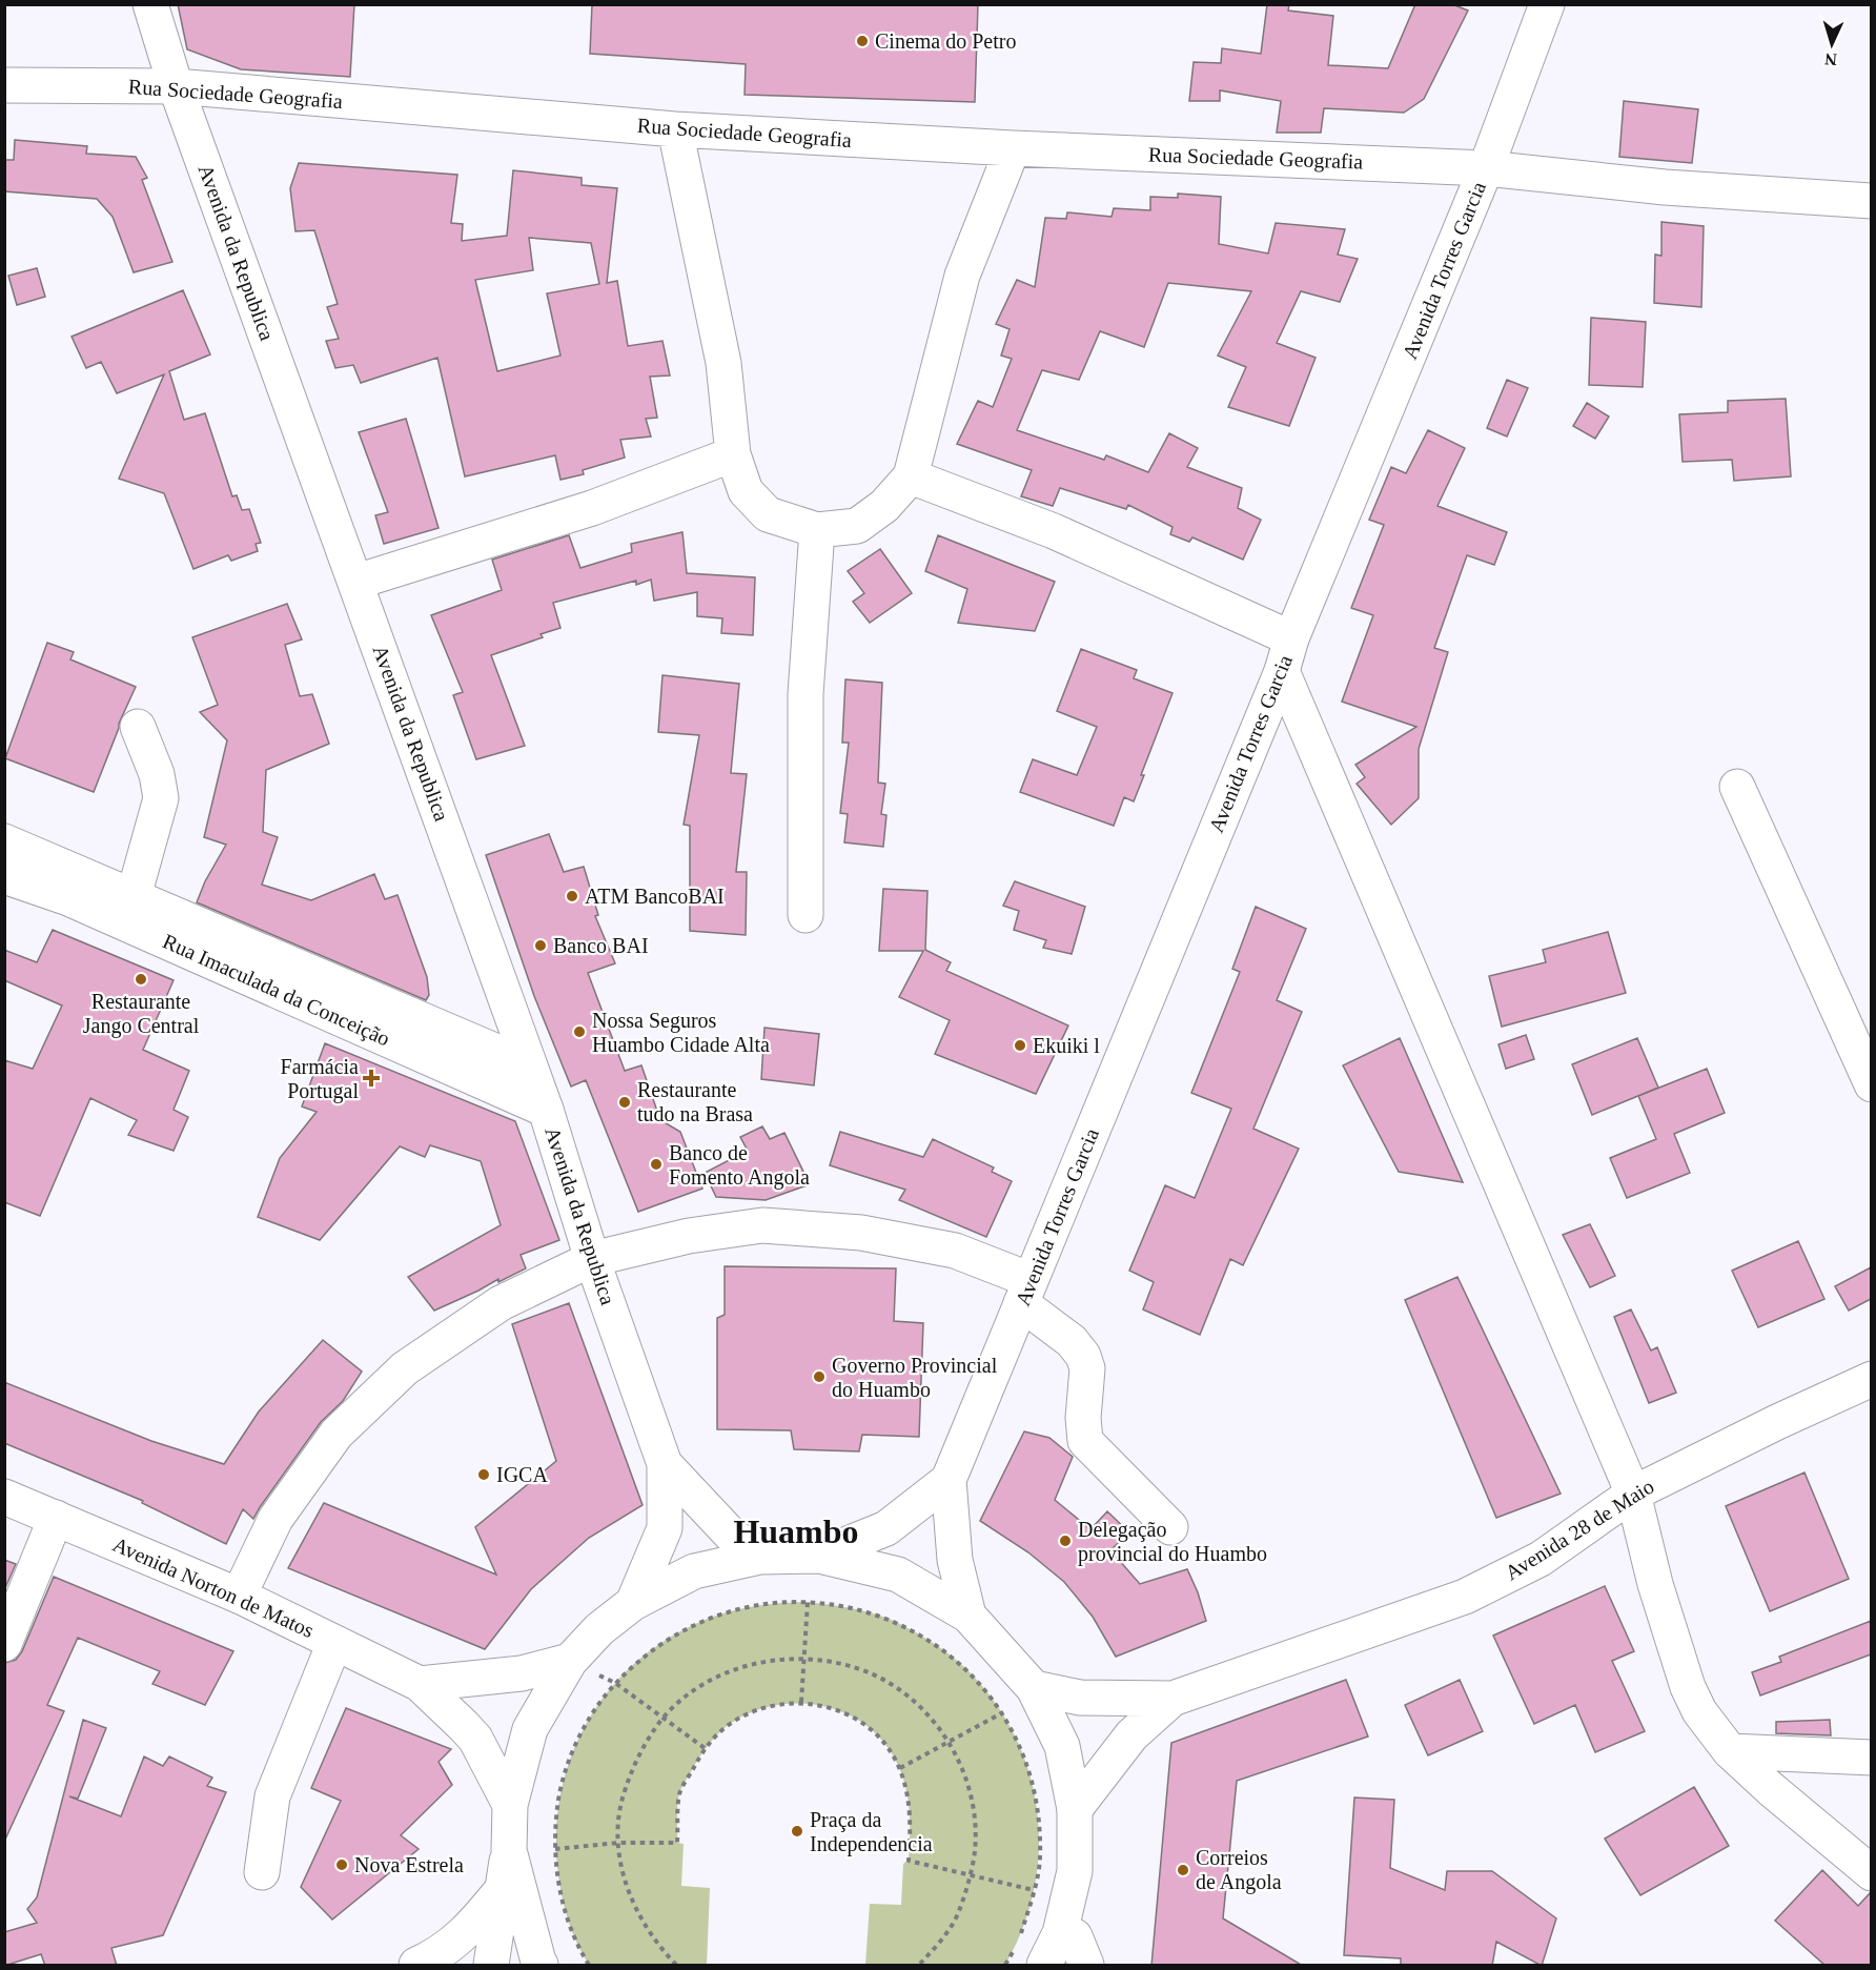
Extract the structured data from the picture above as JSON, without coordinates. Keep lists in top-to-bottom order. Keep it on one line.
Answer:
{"streets":{"street":["Rua Sociedade Geografia","Avenida da Republica","Avenida Torres Garcia","Rua Imaculada da Conceição","Avenida 28 de Maio","Avenida Norton de Matos"]},"crossings":[["Rua Sociedade Geografia","Avenida da Republica"],["Rua Sociedade Geografia","Avenida Torres Garcia"],["Avenida da Republica","Rua Imaculada da Conceição"]],"districts":["Huambo"],"places":{"other":["Cinema do Petro","ATM BancoBAI","Banco BAI","Restaurante Jango Central","Nossa Seguros Huambo Cidade Alta","Ekuiki l","Restaurante tudo na Brasa","Banco de Fomento Angola","Governo Provincial do Huambo","IGCA","Delegação provincial do Huambo","Praça da Independencia","Nova Estrela","Correios de Angola"],"health":["Farmácia Portugal"]},"north":"bottom"}
